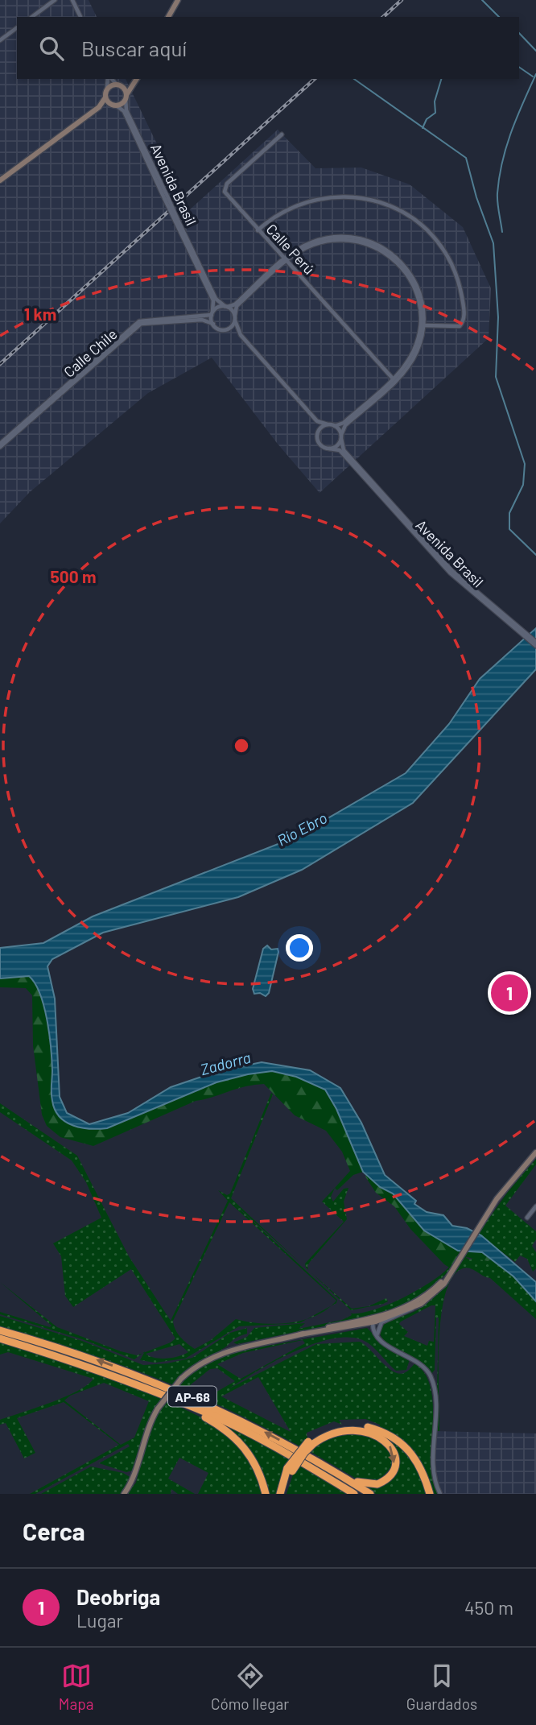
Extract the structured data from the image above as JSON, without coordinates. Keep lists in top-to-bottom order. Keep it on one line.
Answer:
{"streets":{"highway":["AP-68"],"street":["Avenida Brasil","Calle Perú","Calle Chile"]},"crossings":[["Avenida Brasil","Calle Chile"]],"water":["Río Ebro","Zadorra"],"page":{"search":"Buscar aquí","pins":"1","heading":"Cerca","list":[{"mark":"1","name":"Deobriga","note":"Lugar","value":"450 m"}],"nav":["Mapa","Cómo llegar","Guardados"]},"rings":["1 km","500 m"]}
